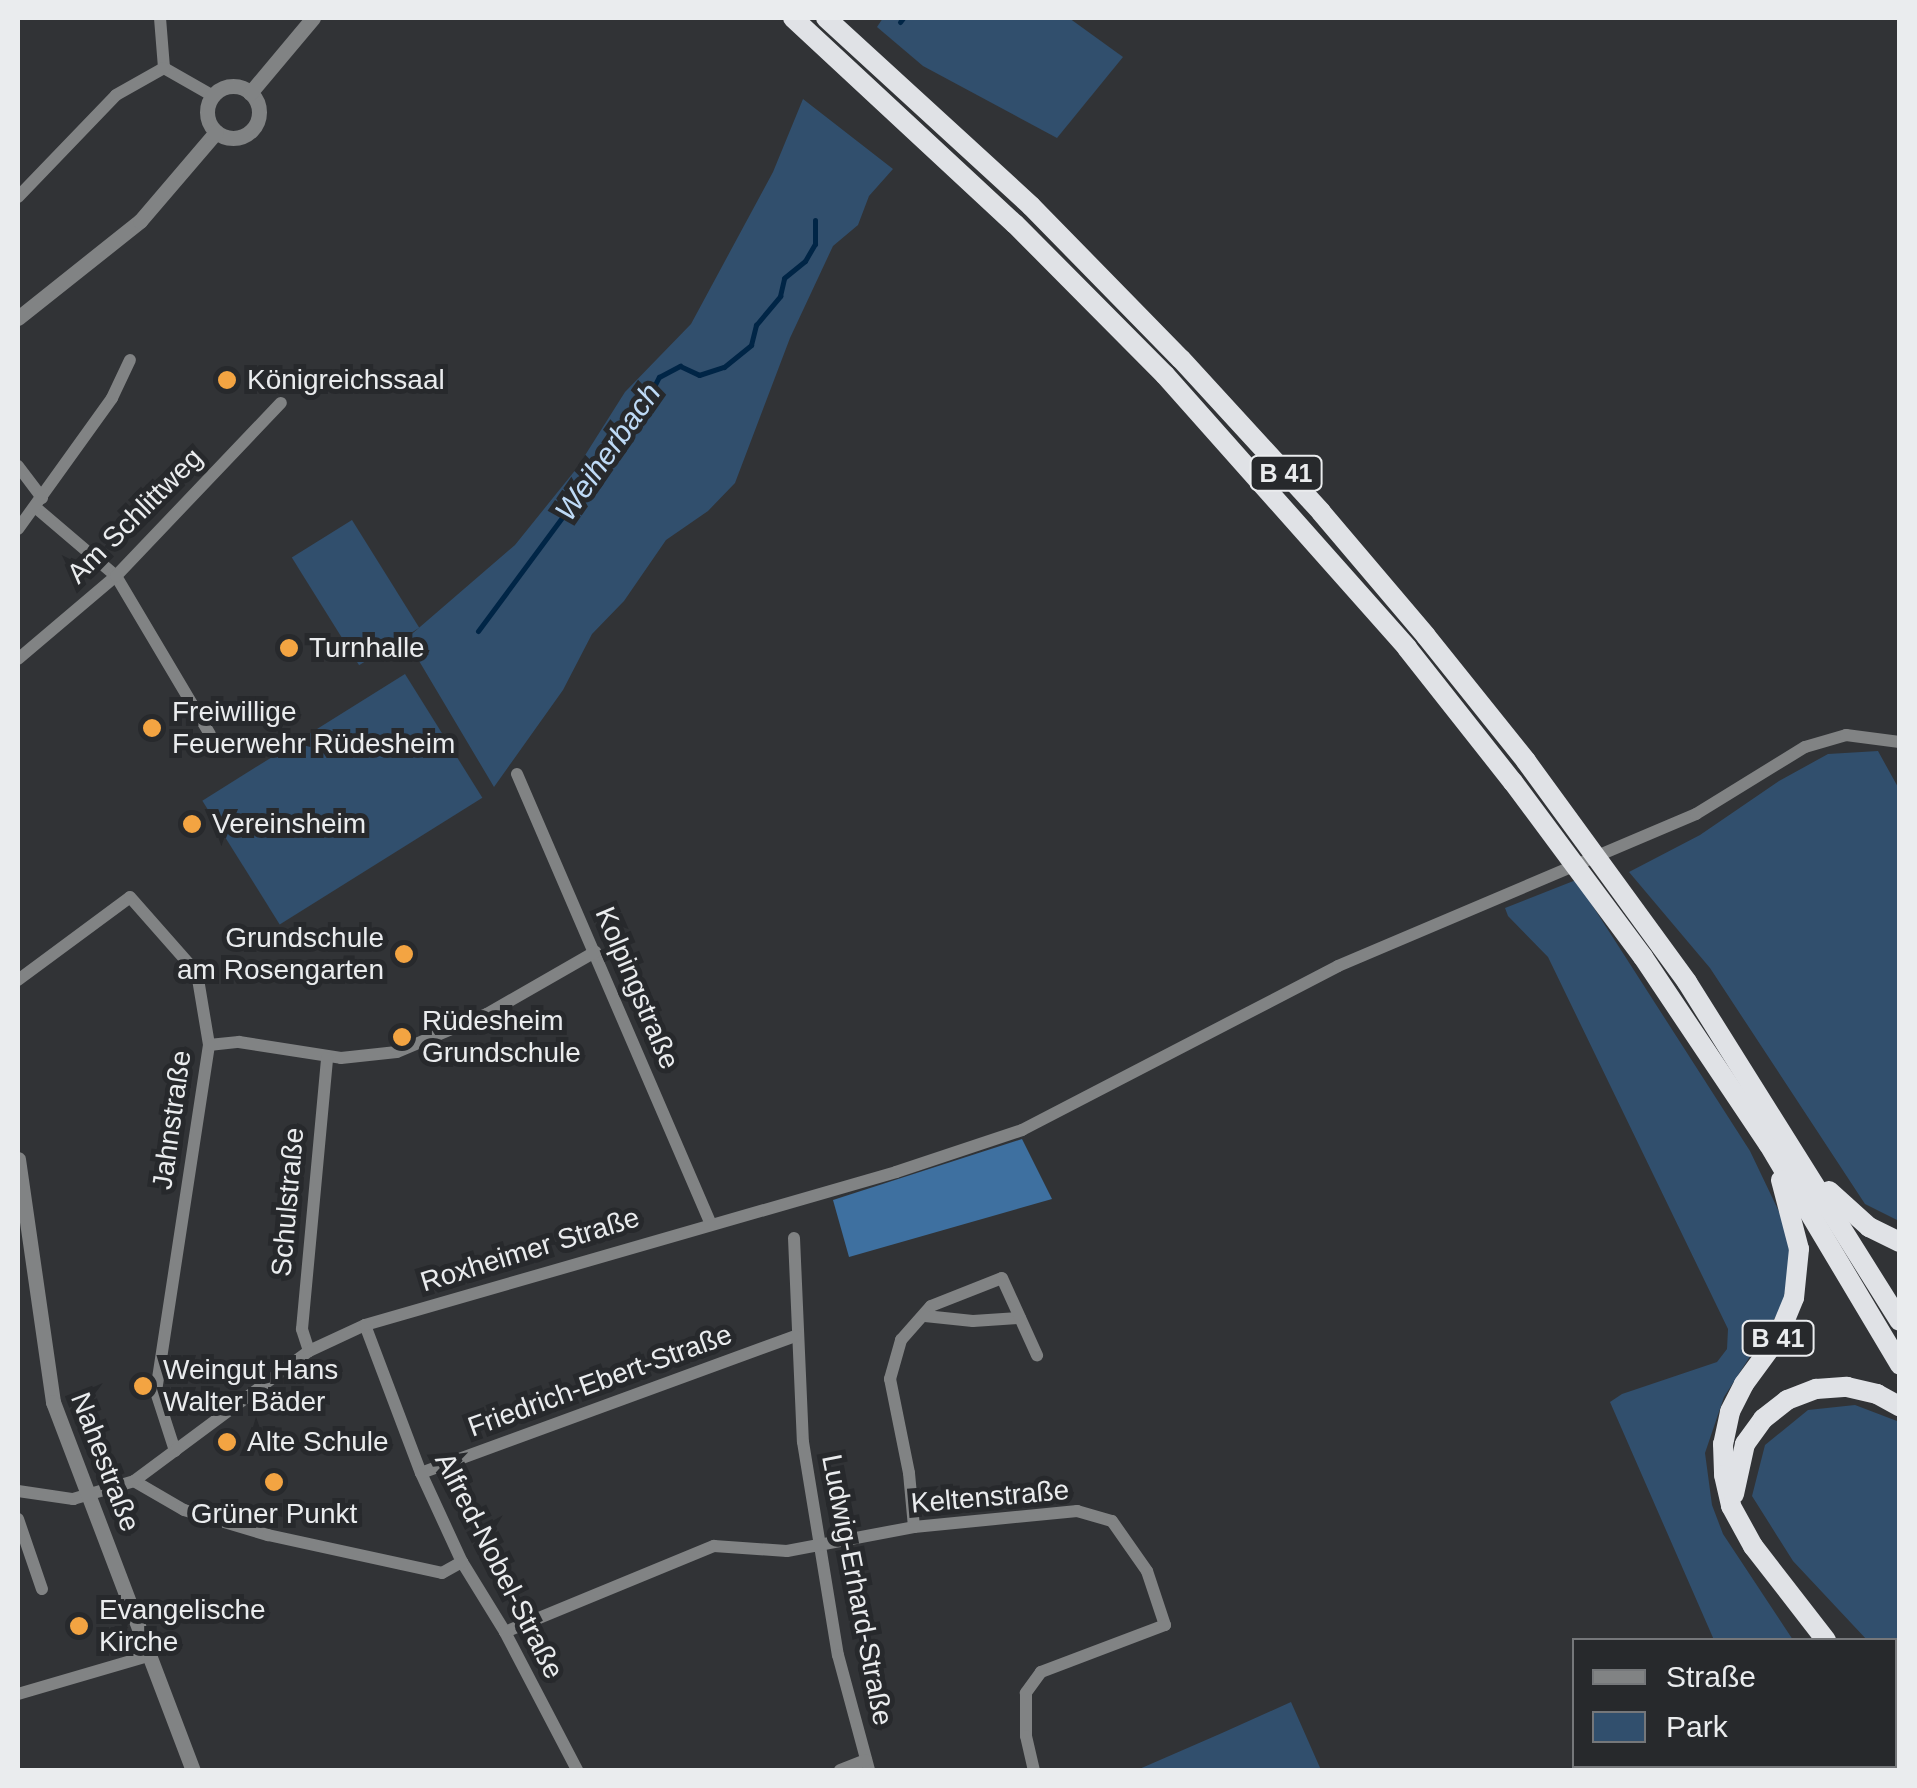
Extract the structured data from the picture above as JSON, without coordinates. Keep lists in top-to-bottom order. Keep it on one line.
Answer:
{"streets":{"highway":["B 41"],"street":["Am Schlittweg","Kolpingstraße","Jahnstraße","Schulstraße","Roxheimer Straße","Friedrich-Ebert-Straße","Nahestraße","Keltenstraße","Alfred-Nobel-Straße","Ludwig-Erhard-Straße"]},"crossings":[["Kolpingstraße","Roxheimer Straße"],["Jahnstraße","Roxheimer Straße"],["Schulstraße","Roxheimer Straße"],["Roxheimer Straße","Nahestraße"],["Roxheimer Straße","Alfred-Nobel-Straße"],["Friedrich-Ebert-Straße","Alfred-Nobel-Straße"],["Friedrich-Ebert-Straße","Ludwig-Erhard-Straße"],["Keltenstraße","Alfred-Nobel-Straße"],["Keltenstraße","Ludwig-Erhard-Straße"]],"water":["Weiherbach"],"places":["Königreichssaal","Turnhalle","Freiwillige Feuerwehr Rüdesheim","Vereinsheim","Grundschule am Rosengarten","Rüdesheim Grundschule","Weingut Hans Walter Bäder","Alte Schule","Grüner Punkt","Evangelische Kirche"],"legend":["Straße","Park"]}
